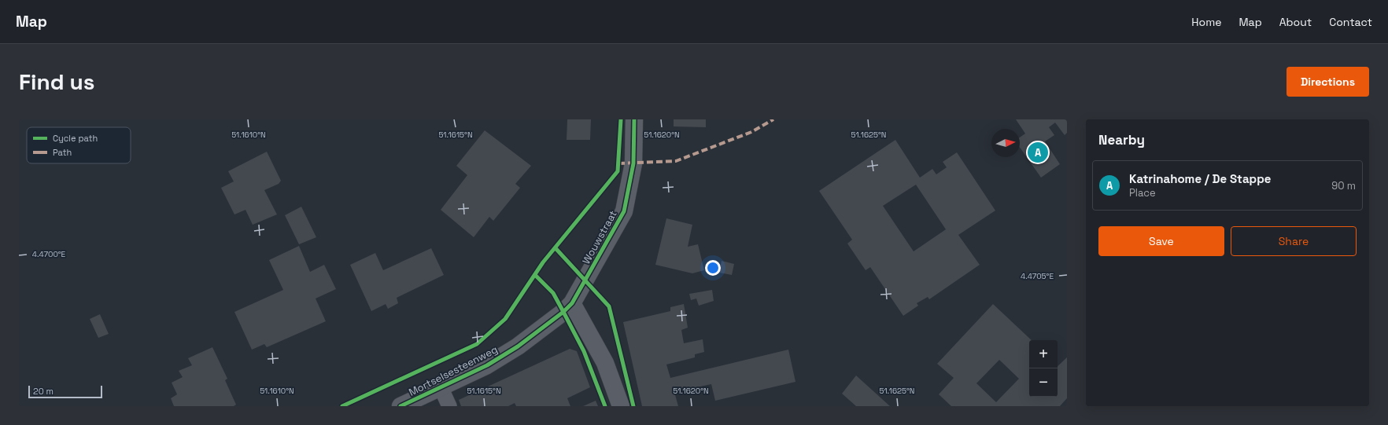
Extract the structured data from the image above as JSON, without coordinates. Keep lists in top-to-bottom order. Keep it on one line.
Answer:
{"streets":{"street":["Wouwstraat","Mortselsesteenweg"]},"crossings":[["Wouwstraat","Mortselsesteenweg"]],"legend":["Cycle path","Path"],"scale_bar":"20 m","north":"right","page":{"header":"Map","nav":["Home","Map","About","Contact"],"buttons":["Directions",["Save","Share"]],"title":"Find us","heading":"Nearby","pins":"A","list":[{"mark":"A","name":"Katrinahome / De Stappe","note":"Place","value":"90 m"}],"map_buttons":["+","−"],"scale":"20 m"},"coordinates":["51.1610°N","51.1615°N","51.1620°N","51.1625°N","4.4700°E","4.4705°E"]}
